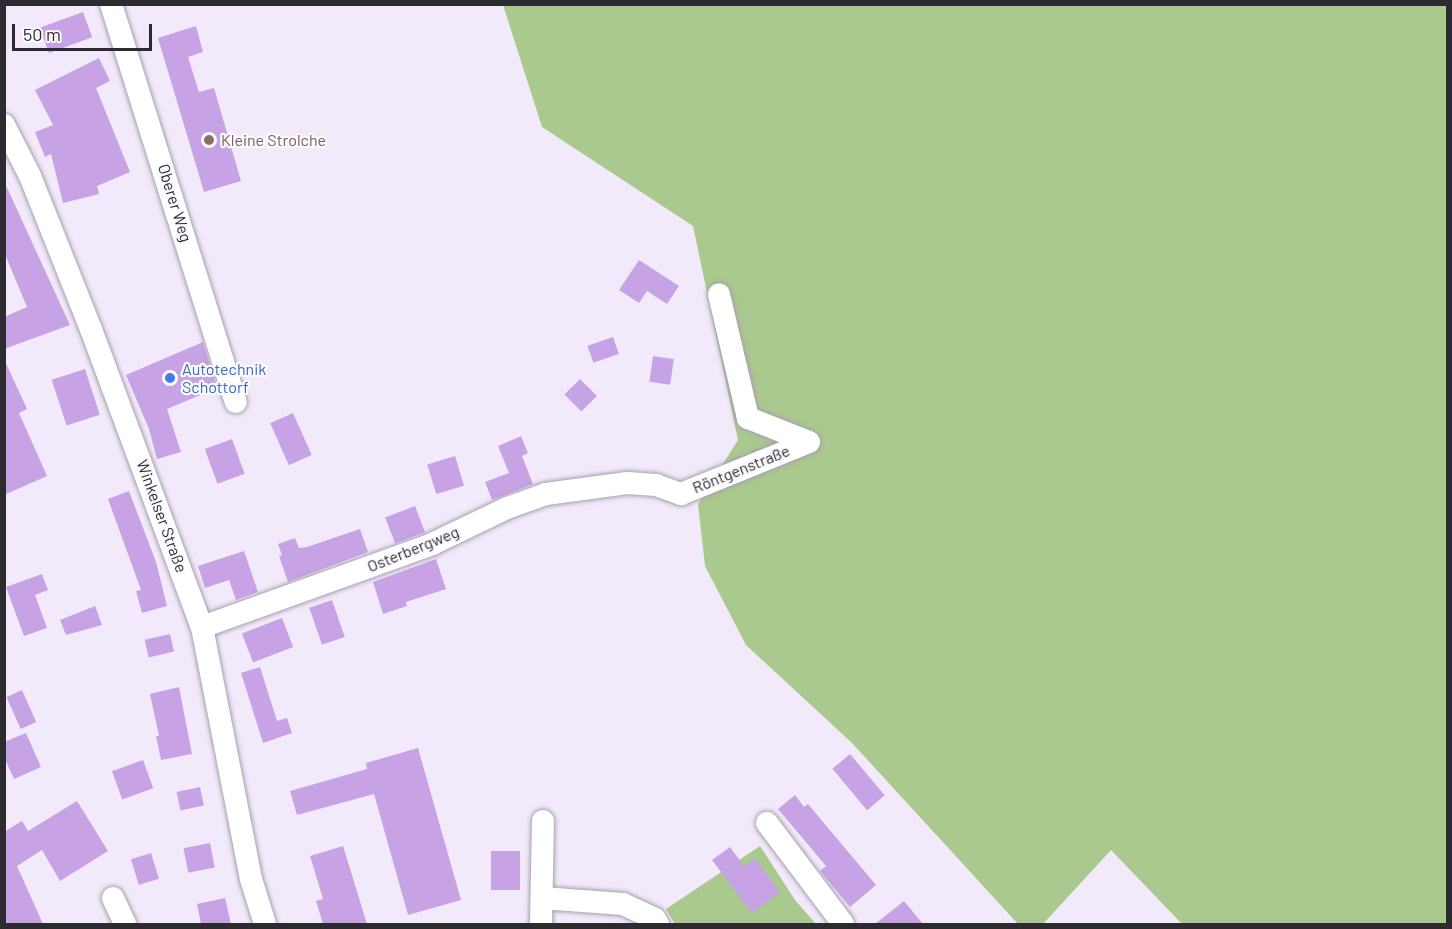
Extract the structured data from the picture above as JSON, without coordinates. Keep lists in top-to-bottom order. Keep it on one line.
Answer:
{"streets":{"street":["Oberer Weg","Röntgenstraße","Winkelser Straße","Osterbergweg"]},"crossings":[["Röntgenstraße","Osterbergweg"],["Winkelser Straße","Osterbergweg"]],"places":["Kleine Strolche","Autotechnik Schottorf"],"scale_bar":"50 m"}
